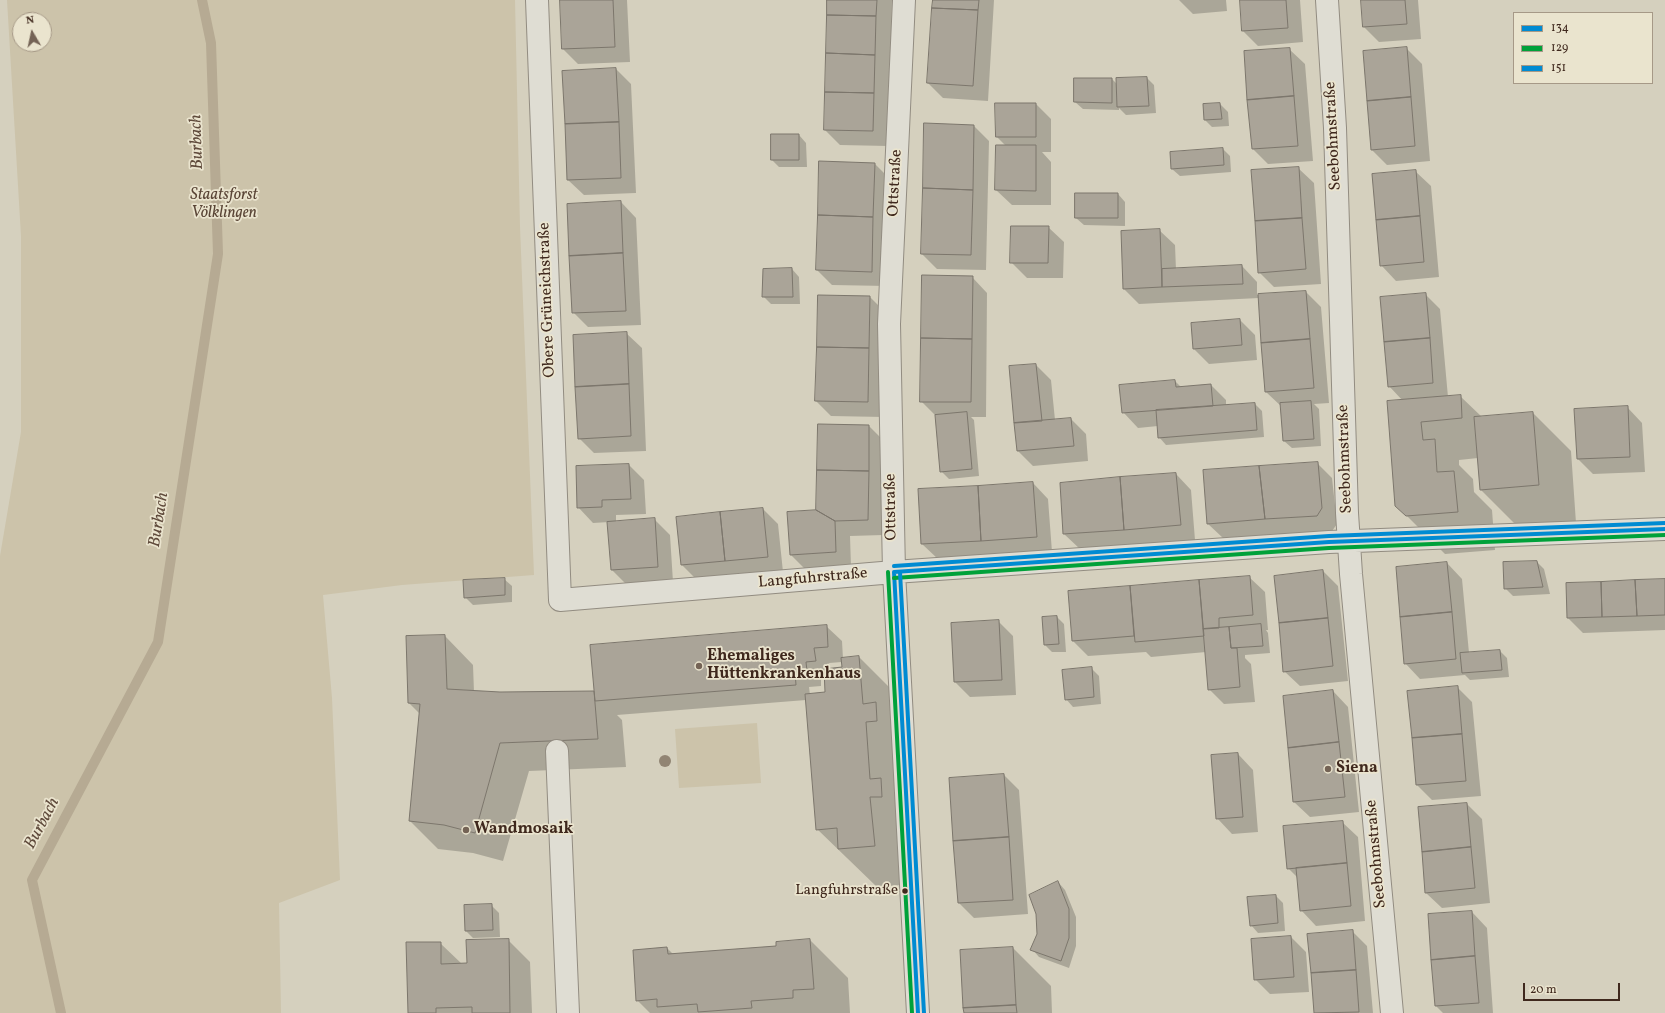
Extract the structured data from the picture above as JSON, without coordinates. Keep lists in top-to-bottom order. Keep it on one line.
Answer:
{"streets":{"street":["Seebohmstraße","Ottstraße","Obere Grüneichstraße","Langfuhrstraße"]},"crossings":[["Seebohmstraße","Langfuhrstraße"],["Ottstraße","Langfuhrstraße"],["Obere Grüneichstraße","Langfuhrstraße"]],"water":["Burbach"],"parks":["Staatsforst Völklingen"],"places":["Ehemaliges Hüttenkrankenhaus","Siena","Wandmosaik","Langfuhrstraße"],"lines":["transit line 151","transit line 134","transit line 129"],"legend":["134","129","151"],"scale_bar":"20 m","north":"top"}
